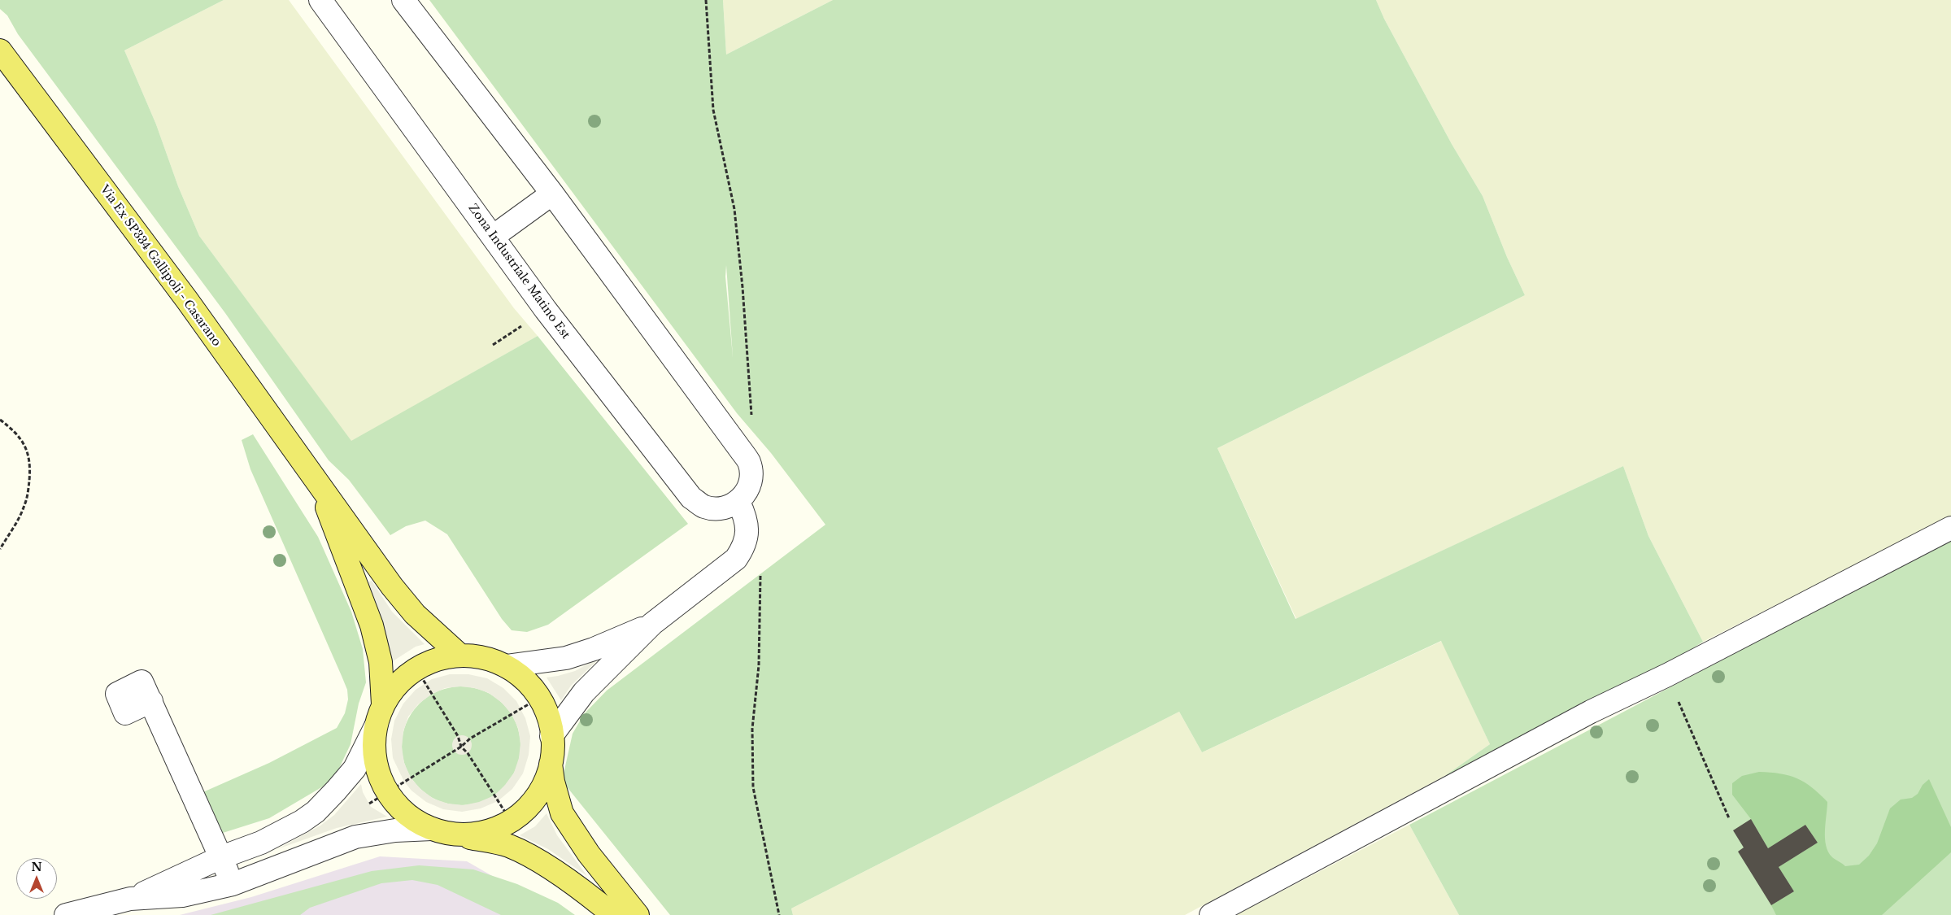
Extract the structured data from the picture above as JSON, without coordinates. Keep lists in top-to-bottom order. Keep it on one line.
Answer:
{"streets":{"main road":["Via Ex SP334 Gallipoli - Casarano"],"street":["Zona Industriale Matino Est"]},"north":"top"}
